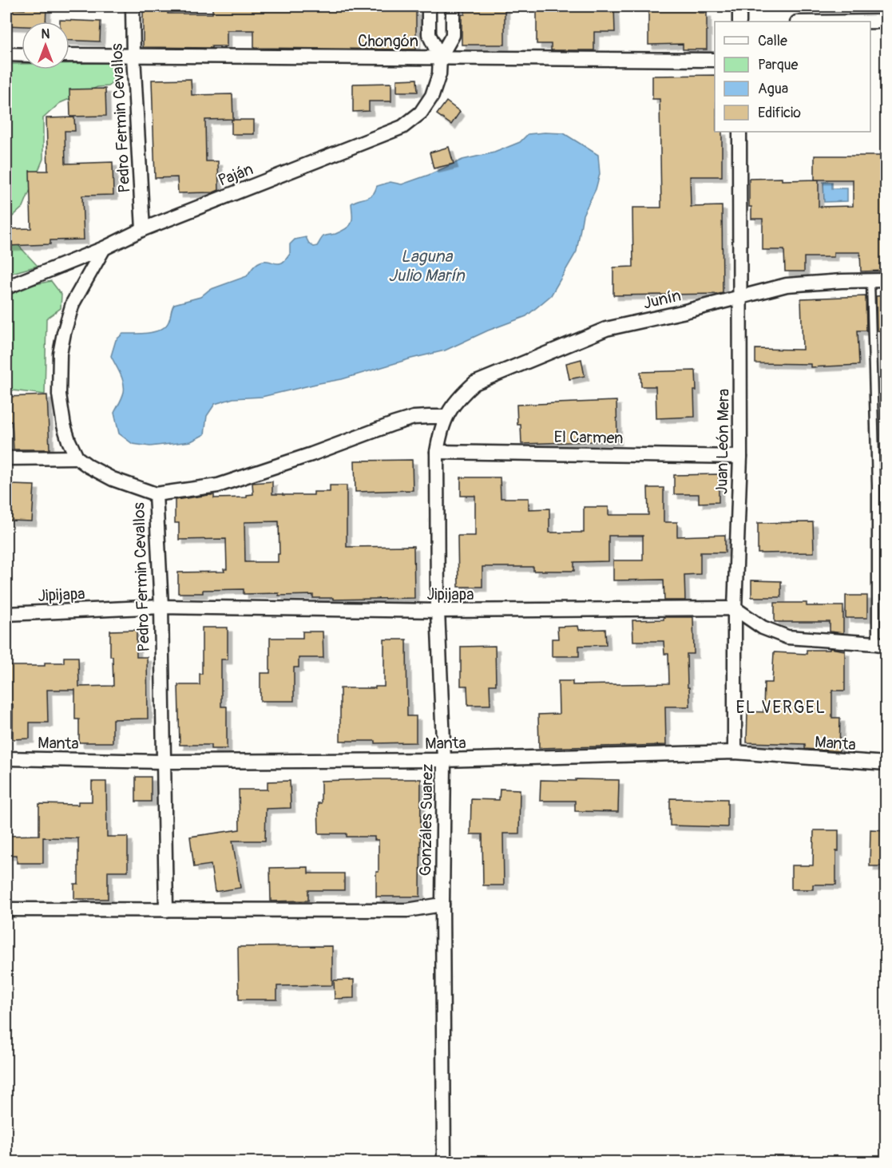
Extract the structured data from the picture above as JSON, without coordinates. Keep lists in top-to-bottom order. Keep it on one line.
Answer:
{"streets":{"street":["Chongón","Pedro Fermin Cevallos","Paján","Junín","El Carmen","Juan León Mera","Jipijapa","Manta","Gonzáles Suarez"]},"crossings":[["Chongón","Pedro Fermin Cevallos"],["Chongón","Paján"],["Pedro Fermin Cevallos","Paján"],["Pedro Fermin Cevallos","Jipijapa"],["Pedro Fermin Cevallos","Manta"],["Junín","Juan León Mera"],["Junín","Gonzáles Suarez"],["El Carmen","Juan León Mera"],["El Carmen","Gonzáles Suarez"],["Juan León Mera","Jipijapa"],["Juan León Mera","Manta"],["Jipijapa","Gonzáles Suarez"],["Manta","Gonzáles Suarez"]],"districts":["EL VERGEL"],"water":["Laguna Julio Marín"],"legend":["Calle","Parque","Agua","Edificio"],"north":"top"}
